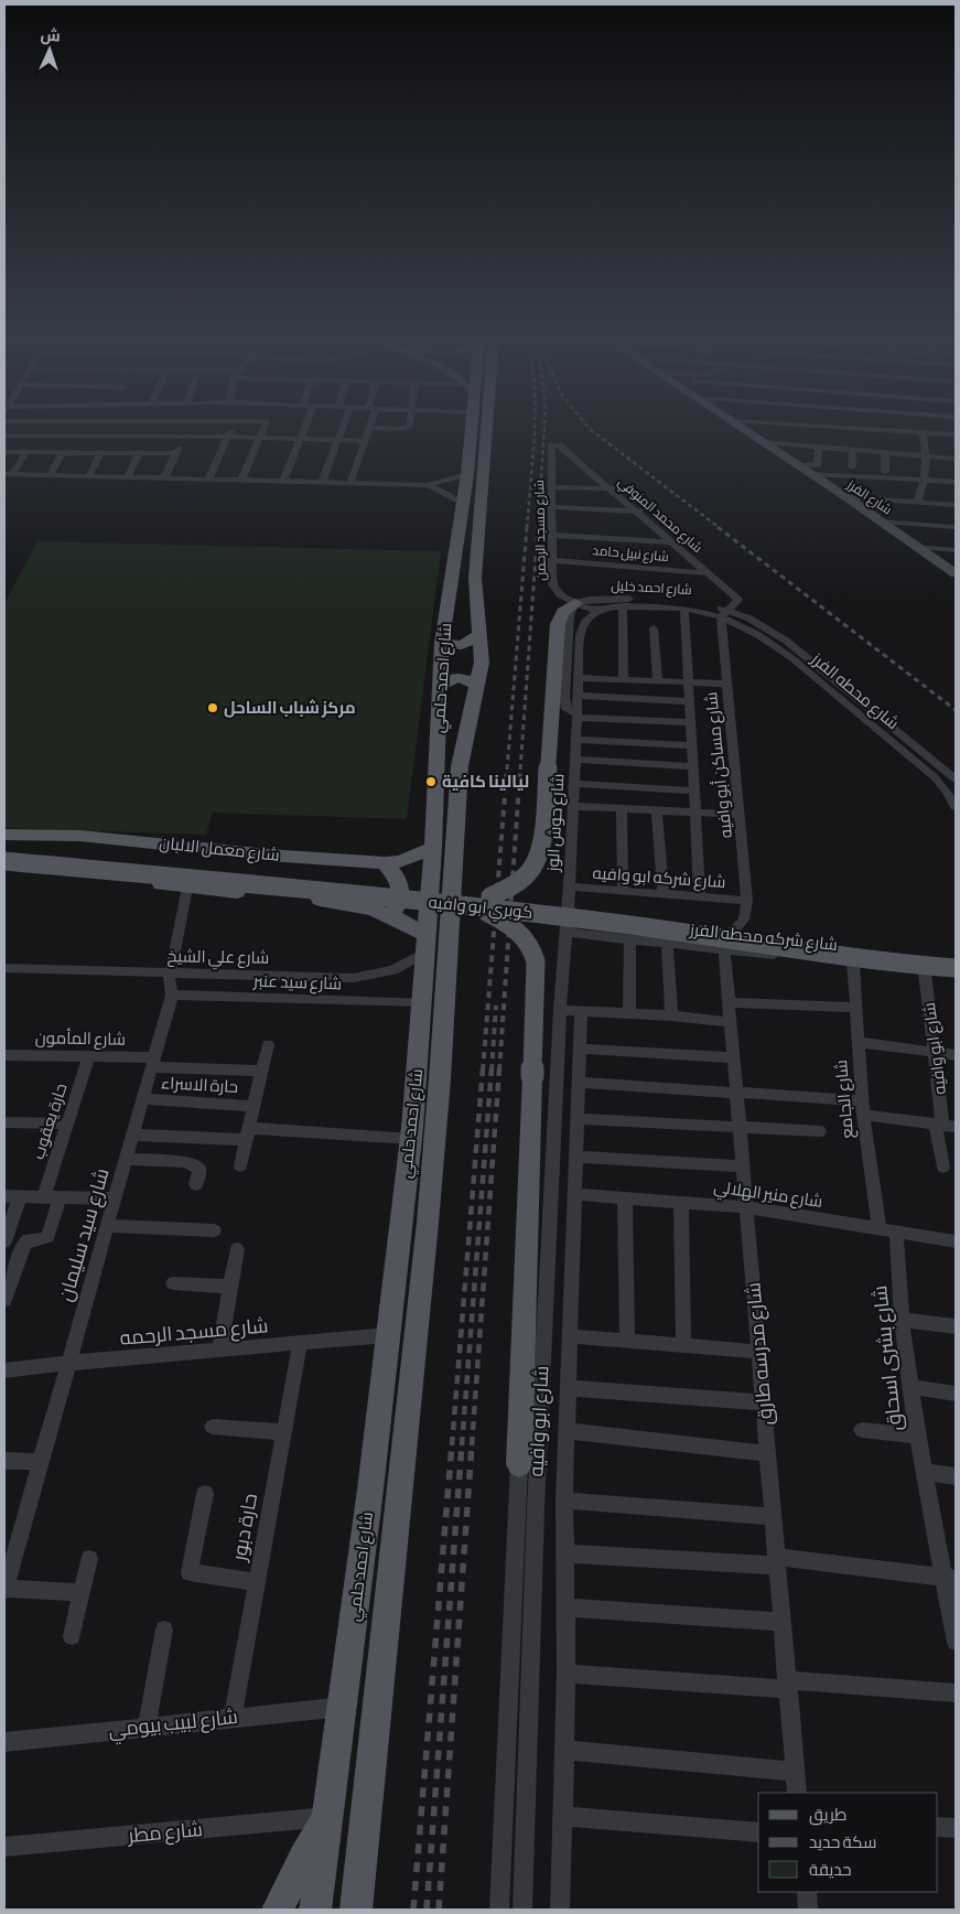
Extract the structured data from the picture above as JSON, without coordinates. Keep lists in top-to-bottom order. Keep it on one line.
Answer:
{"streets":{"main road":["شارع احمد حلمي","شارع معمل الالبان","كوبري ابو وافيه"],"street":["شارع الفرز","شارع محمد المنوفي","شارع مسجد الرحمن","شارع نبيل حامد","شارع احمد خليل","شارع محطه الفرز","شارع مساكن أبو وافيه","شارع حوش الوز","شارع شركه ابو وافيه","شارع شركه محطه الفرز","شارع علي الشيخ","شارع سيد عنبر","شارع المأمون","شارع ابو وافيه","حارة الاسراء","شارع الجامع","حارة يعقوب","شارع منير الهلالي","شارع سيد سليمان","شارع مسجد الرحمه","شارع مدرسه طارق","شارع بشرى اسحاق","حارة دبور","شارع لبيب بيومي","شارع مطر"]},"crossings":[["شارع محمد المنوفي","شارع مسجد الرحمن"],["شارع محمد المنوفي","شارع نبيل حامد"],["شارع محمد المنوفي","شارع احمد خليل"],["شارع محمد المنوفي","شارع محطه الفرز"],["شارع محمد المنوفي","شارع مساكن أبو وافيه"],["شارع مسجد الرحمن","شارع نبيل حامد"],["شارع مسجد الرحمن","شارع احمد خليل"],["شارع مسجد الرحمن","شارع حوش الوز"],["شارع احمد خليل","شارع محطه الفرز"],["شارع احمد خليل","شارع مساكن أبو وافيه"],["شارع احمد خليل","شارع حوش الوز"],["شارع احمد حلمي","شارع معمل الالبان"],["شارع احمد حلمي","شارع علي الشيخ"],["شارع احمد حلمي","شارع سيد عنبر"],["شارع احمد حلمي","شارع مسجد الرحمه"],["شارع احمد حلمي","شارع لبيب بيومي"],["شارع احمد حلمي","شارع مطر"],["شارع محطه الفرز","شارع مساكن أبو وافيه"],["شارع مساكن أبو وافيه","شارع شركه ابو وافيه"],["شارع مساكن أبو وافيه","شارع شركه محطه الفرز"],["شارع مساكن أبو وافيه","شارع مدرسه طارق"],["شارع حوش الوز","شارع شركه ابو وافيه"],["شارع حوش الوز","شارع شركه محطه الفرز"],["شارع حوش الوز","شارع ابو وافيه"],["كوبري ابو وافيه","شارع سيد سليمان"],["شارع شركه محطه الفرز","شارع ابو وافيه"],["شارع شركه محطه الفرز","شارع الجامع"],["شارع شركه محطه الفرز","شارع مدرسه طارق"],["شارع علي الشيخ","شارع سيد سليمان"],["شارع سيد عنبر","شارع سيد سليمان"],["شارع المأمون","حارة يعقوب"],["شارع المأمون","شارع سيد سليمان"],["شارع ابو وافيه","شارع منير الهلالي"],["حارة الاسراء","شارع سيد سليمان"],["شارع الجامع","شارع منير الهلالي"],["شارع منير الهلالي","شارع مدرسه طارق"],["شارع منير الهلالي","شارع بشرى اسحاق"],["شارع سيد سليمان","شارع مسجد الرحمه"],["شارع مسجد الرحمه","حارة دبور"],["حارة دبور","شارع لبيب بيومي"]],"places":["مركز شباب الساحل","ليالينا كافية"],"legend":["طريق","سكة حديد","حديقة"],"north":"top"}
